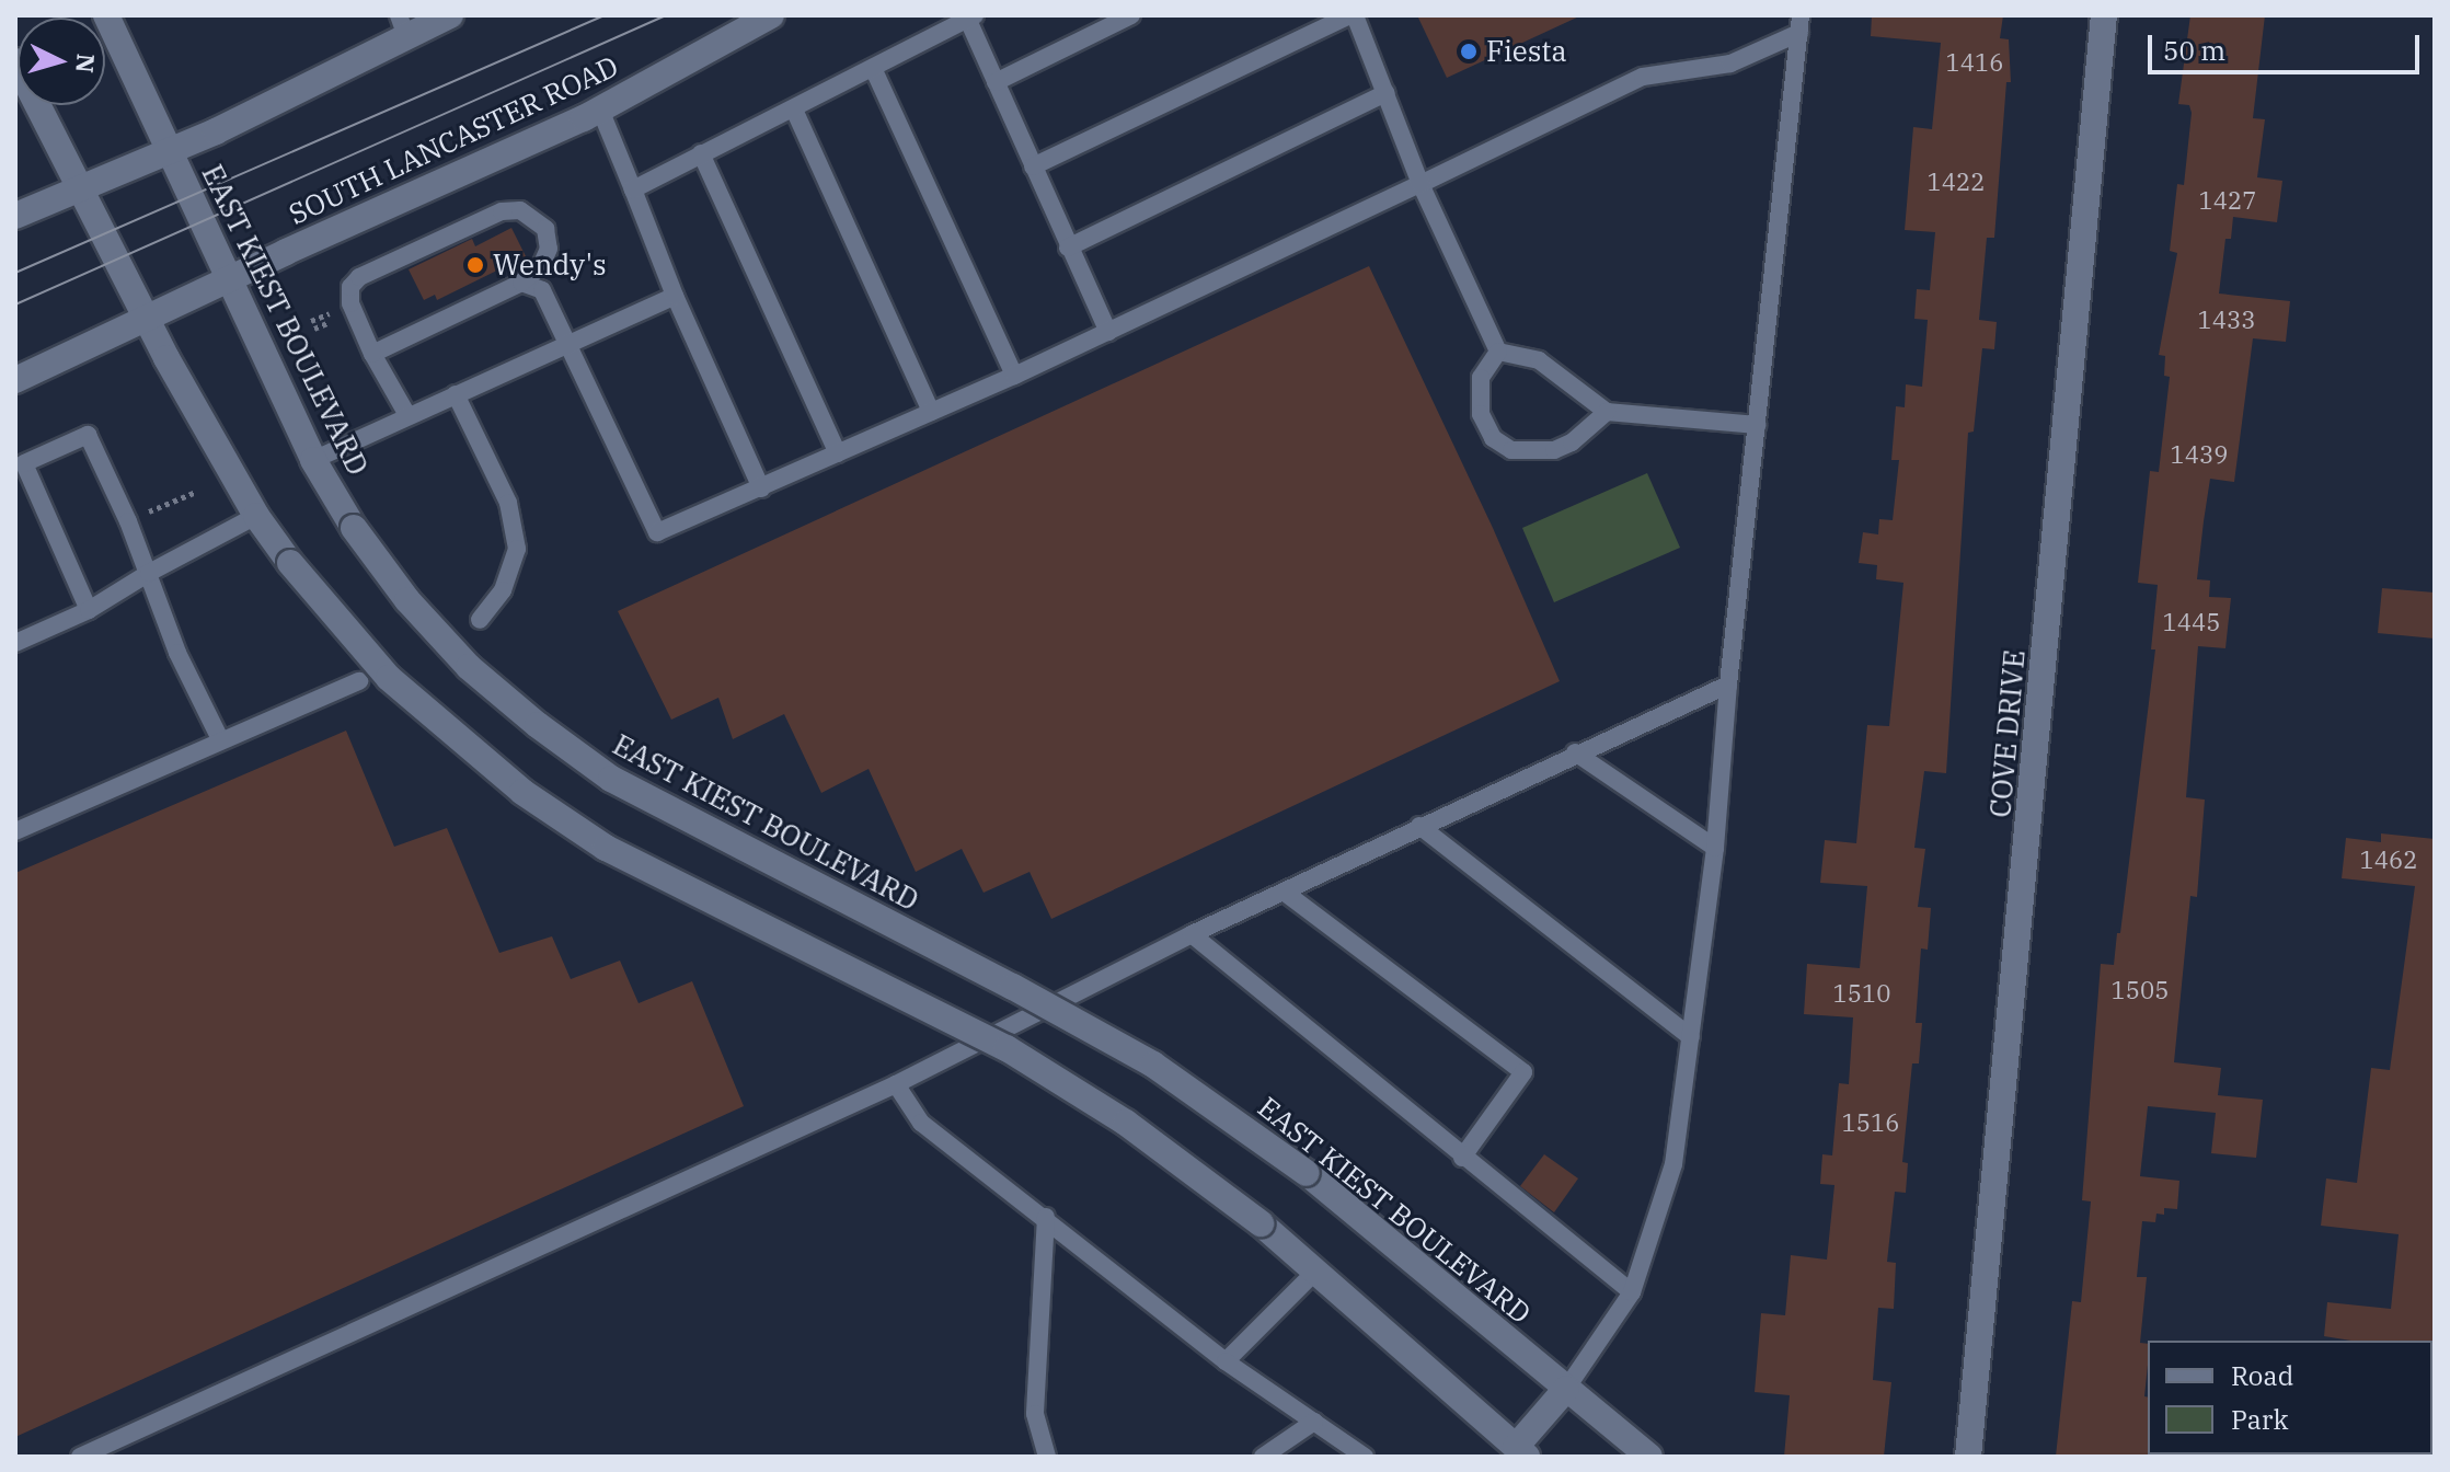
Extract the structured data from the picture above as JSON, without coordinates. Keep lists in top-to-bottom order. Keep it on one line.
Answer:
{"streets":{"main road":["SOUTH LANCASTER ROAD","EAST KIEST BOULEVARD","COVE DRIVE"]},"crossings":[["SOUTH LANCASTER ROAD","EAST KIEST BOULEVARD"]],"places":["Fiesta","Wendy's"],"house_numbers":["1416","1422","1427","1433","1439","1445","1462","1505","1510","1516"],"legend":["Road","Park"],"scale_bar":"50 m","north":"right"}
